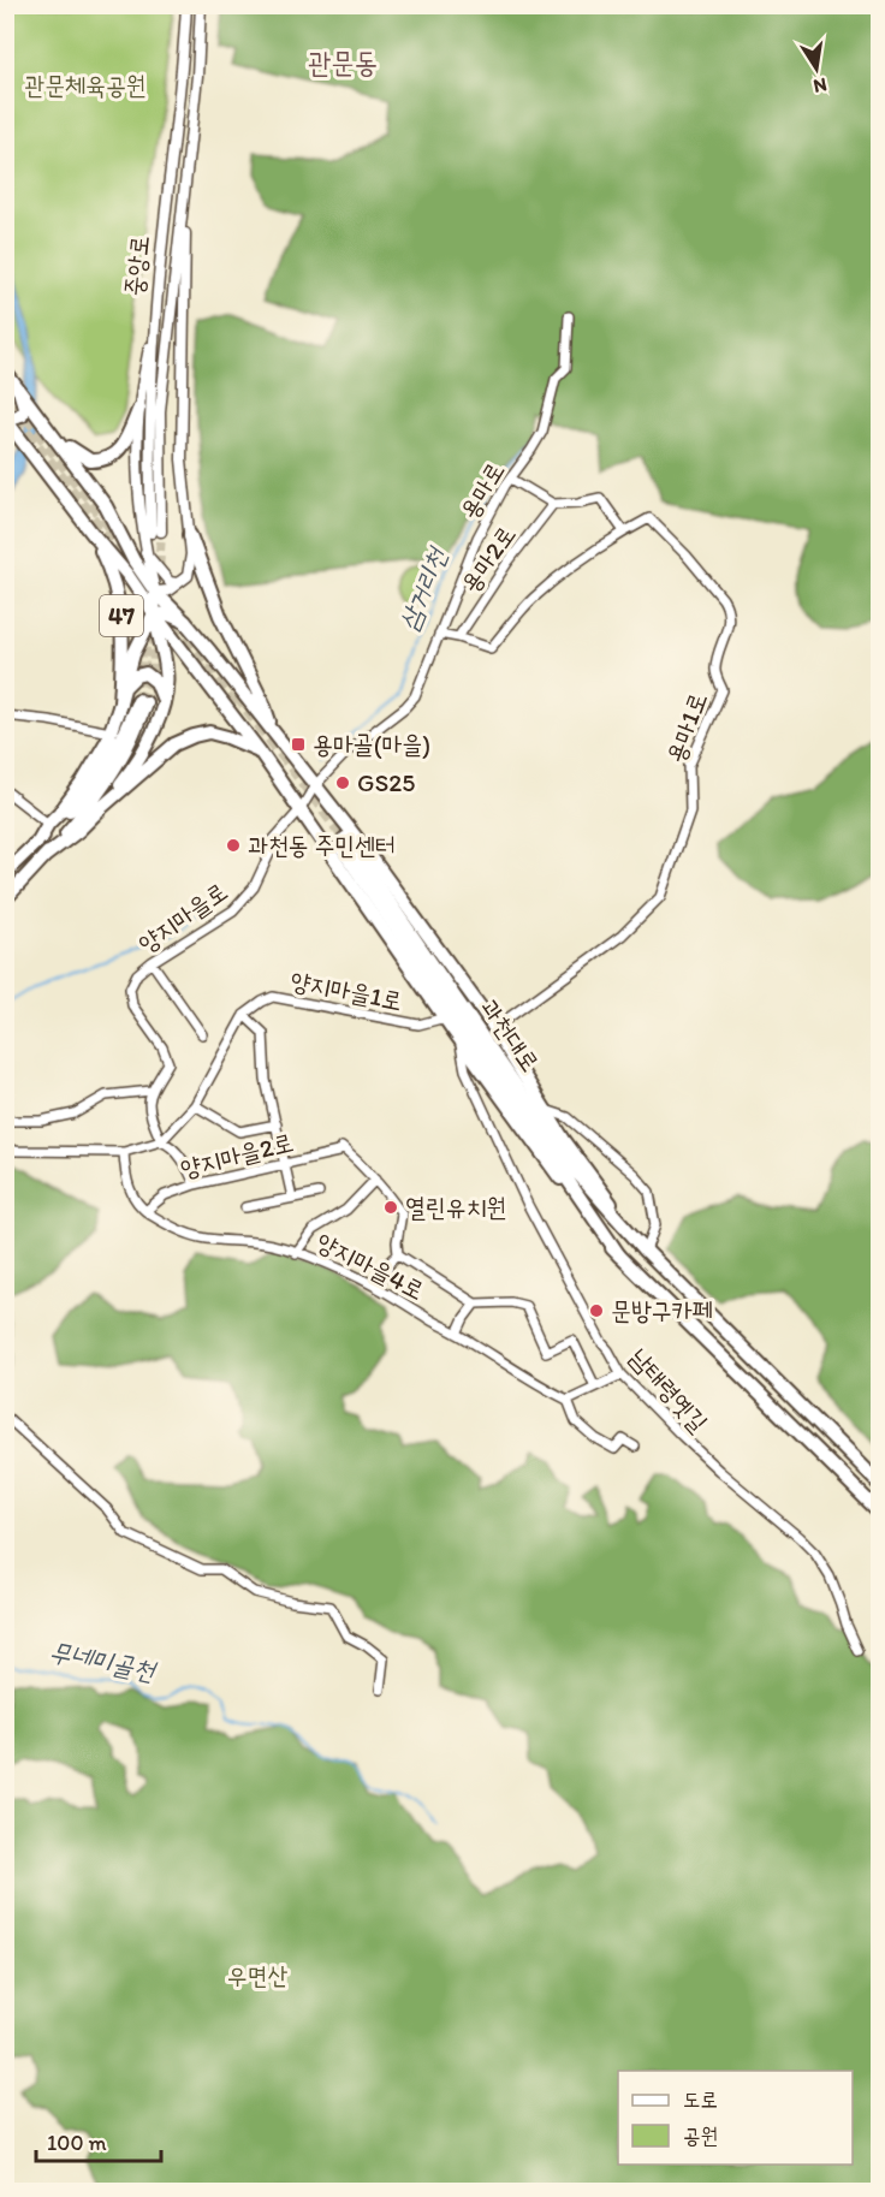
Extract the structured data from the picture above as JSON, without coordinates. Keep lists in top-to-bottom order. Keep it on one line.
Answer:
{"streets":{"main road":["47","과천대로"],"street":["중앙로","용마로","용마2로","용마1로","양지마을로","양지마을1로","양지마을2로","양지마을4로","남태령옛길"]},"crossings":[["용마로","용마1로"],["용마로","양지마을로"],["용마2로","용마1로"],["양지마을2로","양지마을4로"]],"districts":["관문동"],"water":["삼거리천","무네미골천"],"parks":["관문체육공원","우면산"],"places":{"transit":["용마골(마을)"],"other":["GS25","과천동 주민센터","열린유치원","문방구카페"]},"legend":["도로","공원"],"scale_bar":"100 m","north":"bottom"}
